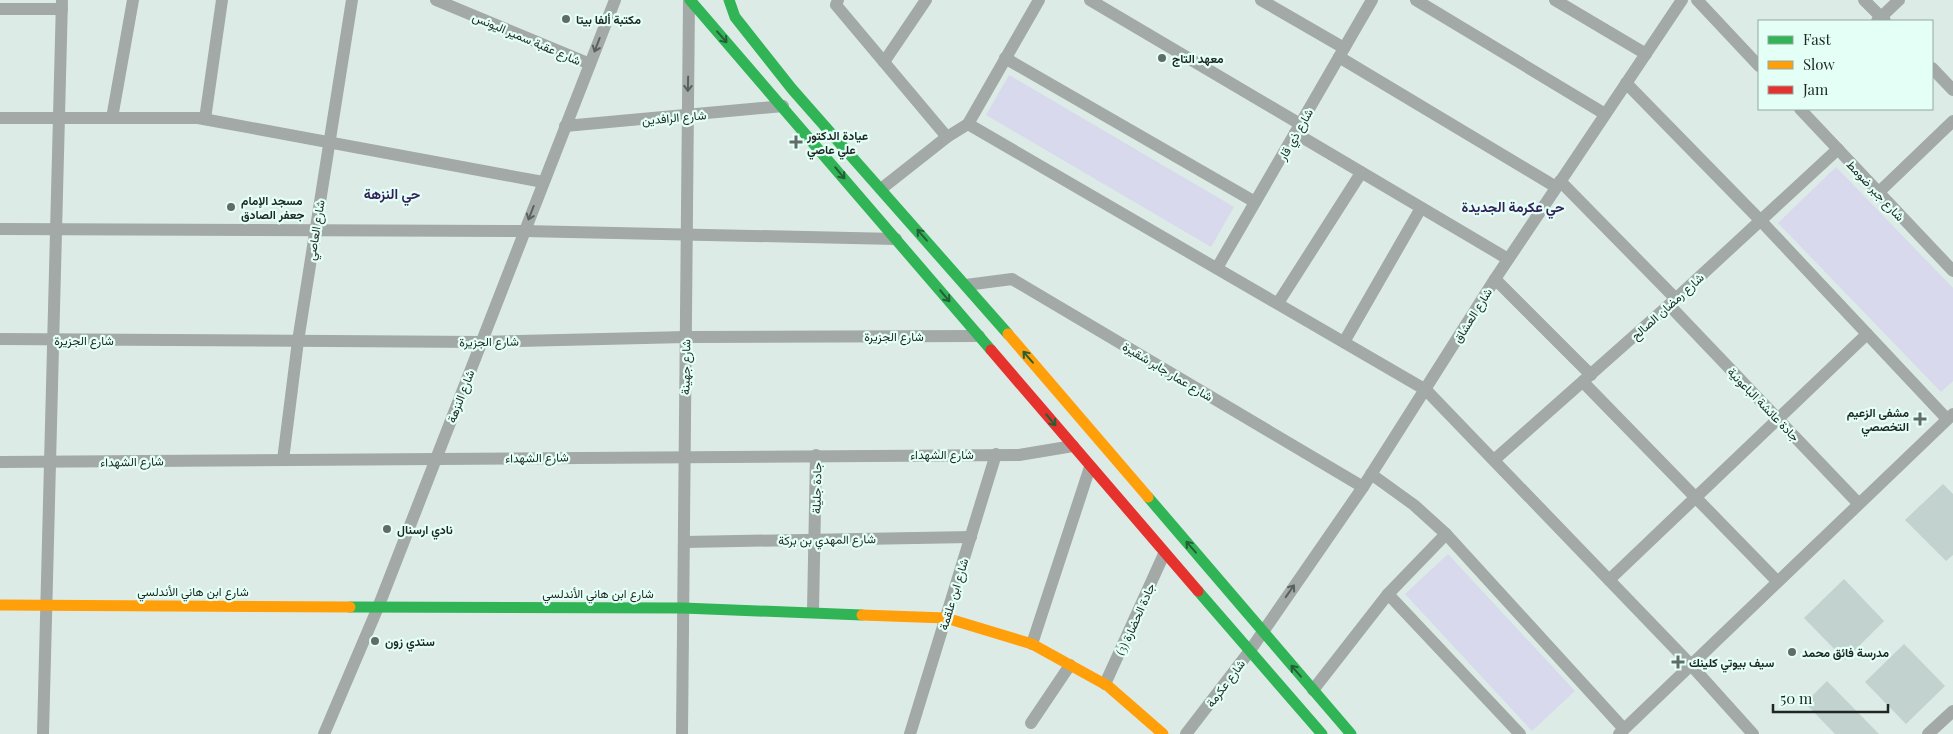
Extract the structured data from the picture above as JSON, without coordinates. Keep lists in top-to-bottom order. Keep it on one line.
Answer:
{"streets":{"main road":["شارع ابن هاني الأندلسي"],"street":["شارع عقبة سمير اليونس","شارع الرافدين","شارع ذي قار","شارع جبر ضومط","شارع العاصي","شارع رمضان الصالح","شارع العشاق","شارع الجزيرة","شارع جهينة","شارع عمار جابر شقيرة","شارع النزهة","جادة عائشة الباعونية","شارع الشهداء","جادة جليلة","شارع المهدي بن بركة","شارع ابن علقمة","جادة الحضارة (3)","شارع عكرمة"]},"crossings":[["شارع عقبة سمير اليونس","شارع النزهة"],["شارع الرافدين","شارع جهينة"],["شارع الرافدين","شارع النزهة"],["شارع ذي قار","جادة عائشة الباعونية"],["شارع جبر ضومط","شارع رمضان الصالح"],["شارع العاصي","شارع الجزيرة"],["شارع العاصي","شارع الشهداء"],["شارع رمضان الصالح","جادة عائشة الباعونية"],["شارع العشاق","شارع عمار جابر شقيرة"],["شارع العشاق","جادة عائشة الباعونية"],["شارع العشاق","شارع عكرمة"],["شارع الجزيرة","شارع جهينة"],["شارع الجزيرة","شارع النزهة"],["شارع جهينة","شارع الشهداء"],["شارع جهينة","شارع المهدي بن بركة"],["شارع جهينة","شارع ابن هاني الأندلسي"],["شارع النزهة","شارع الشهداء"],["شارع النزهة","شارع ابن هاني الأندلسي"],["شارع الشهداء","جادة جليلة"],["شارع الشهداء","شارع ابن علقمة"],["جادة جليلة","شارع المهدي بن بركة"],["جادة جليلة","شارع ابن هاني الأندلسي"],["شارع المهدي بن بركة","شارع ابن علقمة"],["شارع ابن هاني الأندلسي","شارع ابن علقمة"],["شارع ابن هاني الأندلسي","جادة الحضارة (3)"]],"districts":["حي النزهة","حي عكرمة الجديدة"],"places":{"other":["مكتبة ألفا بيتا","معهد التاج","مسجد الإمام جعفر الصادق","نادي ارسنال","ستدي زون","مدرسة فائق محمد"],"health":["عيادة الدكتور علي عاصي","مشفى الزعيم التخصصي","سيف بيوتي كلينك"]},"legend":["Fast","Slow","Jam"],"scale_bar":"50 m"}
